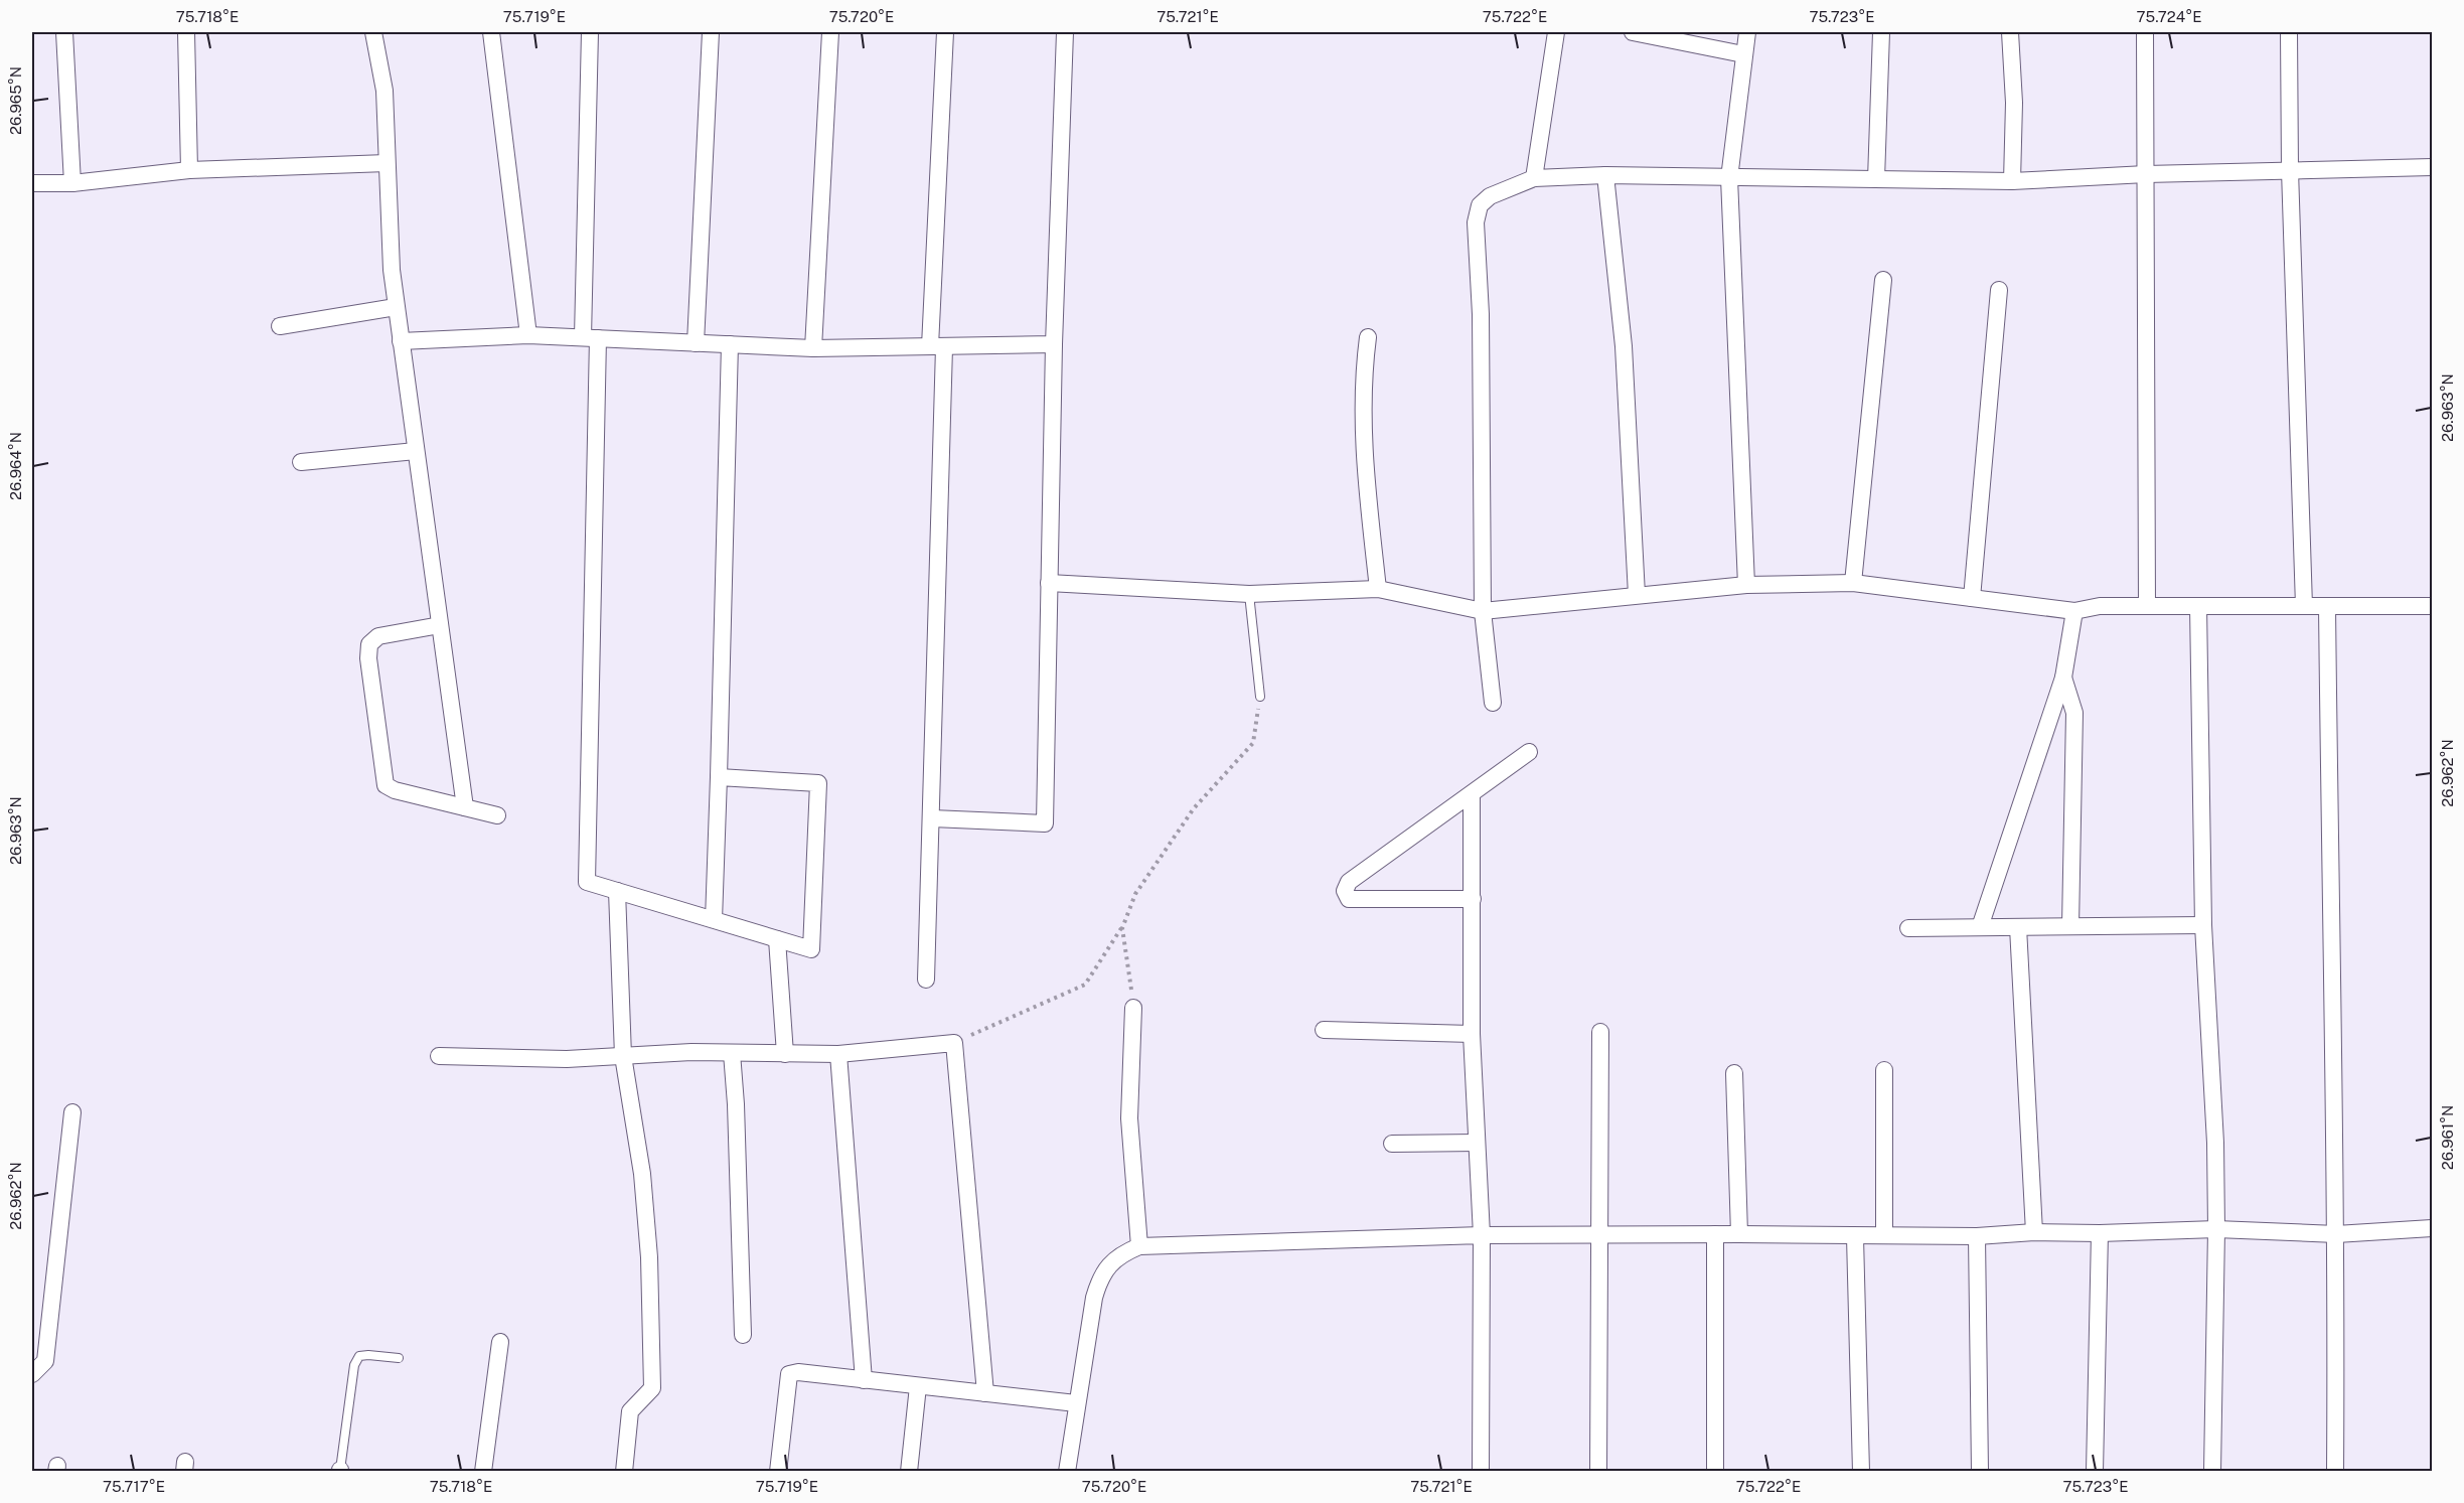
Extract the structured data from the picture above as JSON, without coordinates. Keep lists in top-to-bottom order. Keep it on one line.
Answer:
{"coordinates":["75.718°E","75.719°E","75.720°E","75.721°E","75.722°E","75.723°E","75.724°E","26.965°N","26.963°N","26.964°N","26.962°N","26.961°N","75.717°E"]}
